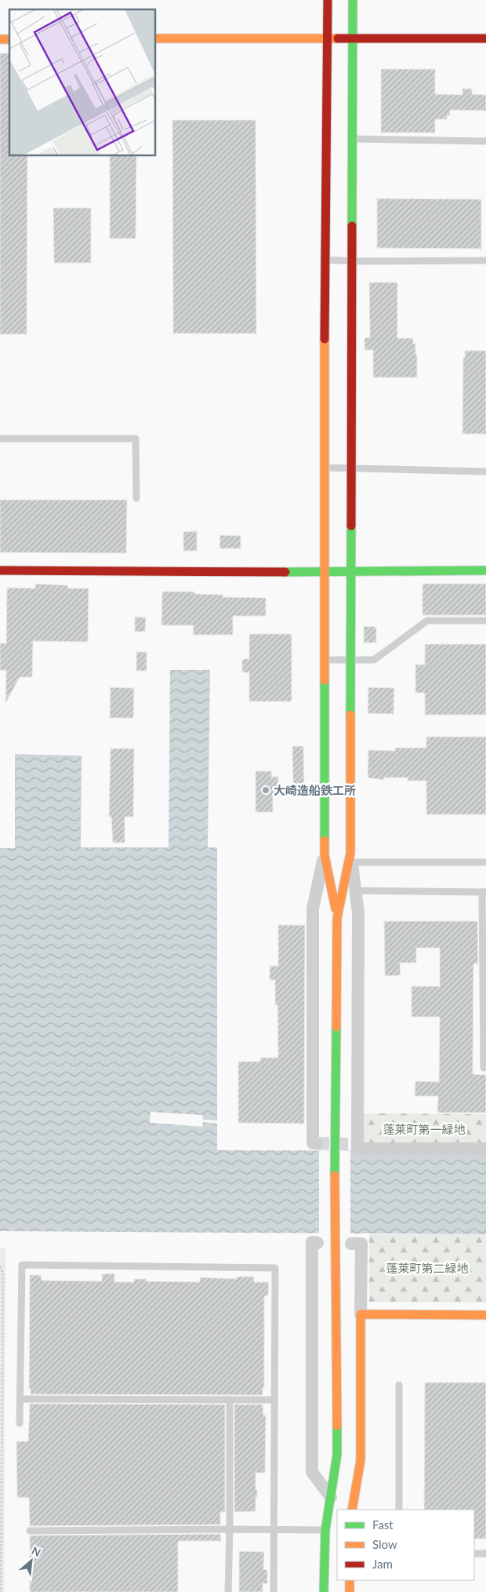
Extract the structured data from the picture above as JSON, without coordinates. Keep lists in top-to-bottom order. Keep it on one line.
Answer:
{"parks":["蓬莱町第一緑地","蓬莱町第二緑地"],"places":["大崎造船鉄工所"],"legend":["Fast","Slow","Jam"],"north":"top right"}
